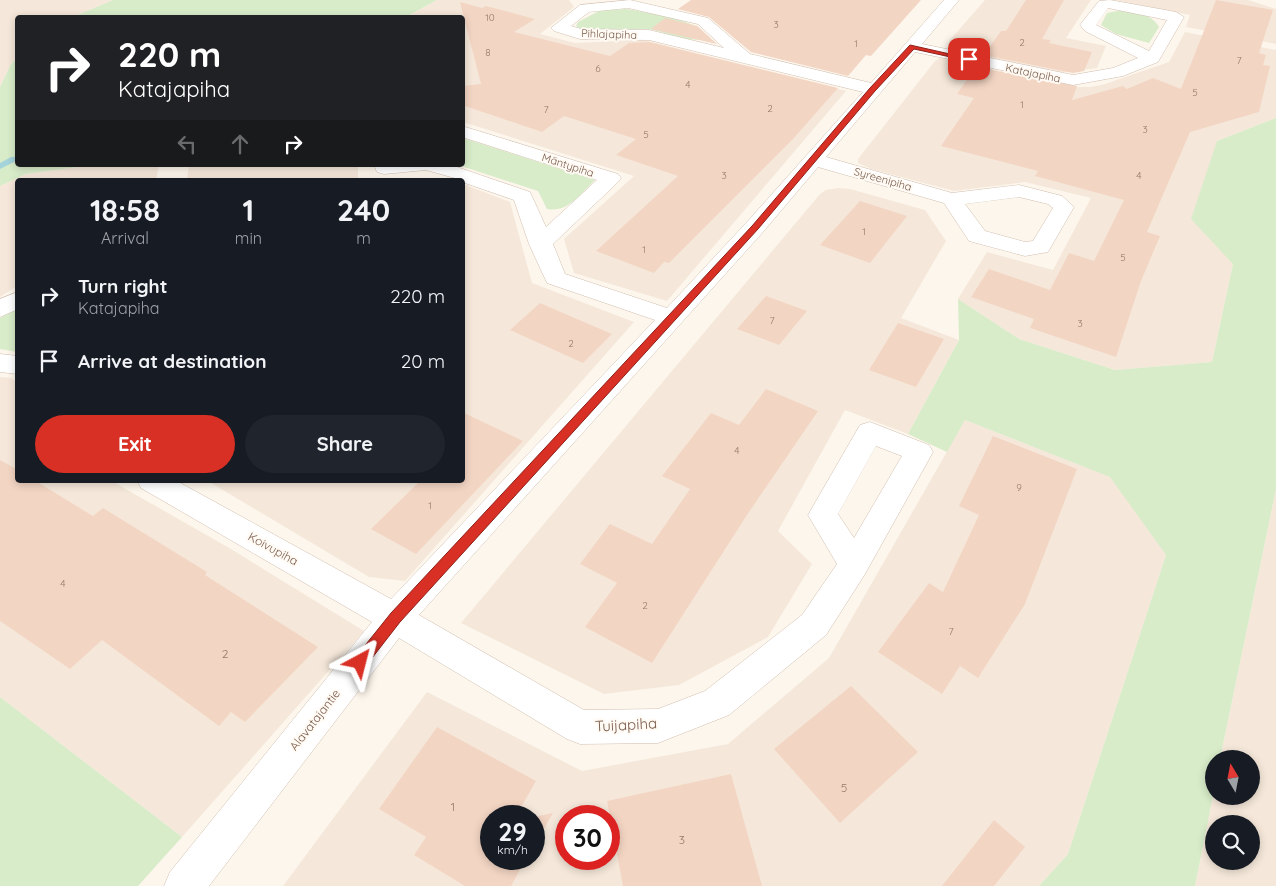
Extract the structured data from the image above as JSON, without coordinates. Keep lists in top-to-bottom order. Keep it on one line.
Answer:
{"streets":{"street":["Pihlajapiha","Katajapiha","Mäntypiha","Syreenipiha","Koivupiha","Alavatajantie","Tuijapiha"]},"crossings":[["Pihlajapiha","Alavatajantie"],["Katajapiha","Alavatajantie"],["Syreenipiha","Alavatajantie"],["Koivupiha","Alavatajantie"],["Koivupiha","Tuijapiha"],["Alavatajantie","Tuijapiha"]],"house_numbers":["10","3","2","1","8","7","6","4","5","1","2","7","3","5","3","4","1","1","5","7","3","2","4","9","1","4","2","7","2","5","1","3"],"north":"top","page":{"turn":["220 m","Katajapiha"],"eta":["18:58","Arrival","1","min","240","m"],"list":[{"name":"Turn right","note":"Katajapiha","value":"220 m"},{"name":"Arrive at destination","value":"20 m"}],"buttons":["Exit","Share"],"speed":"29 km/h","limit":"30"}}
